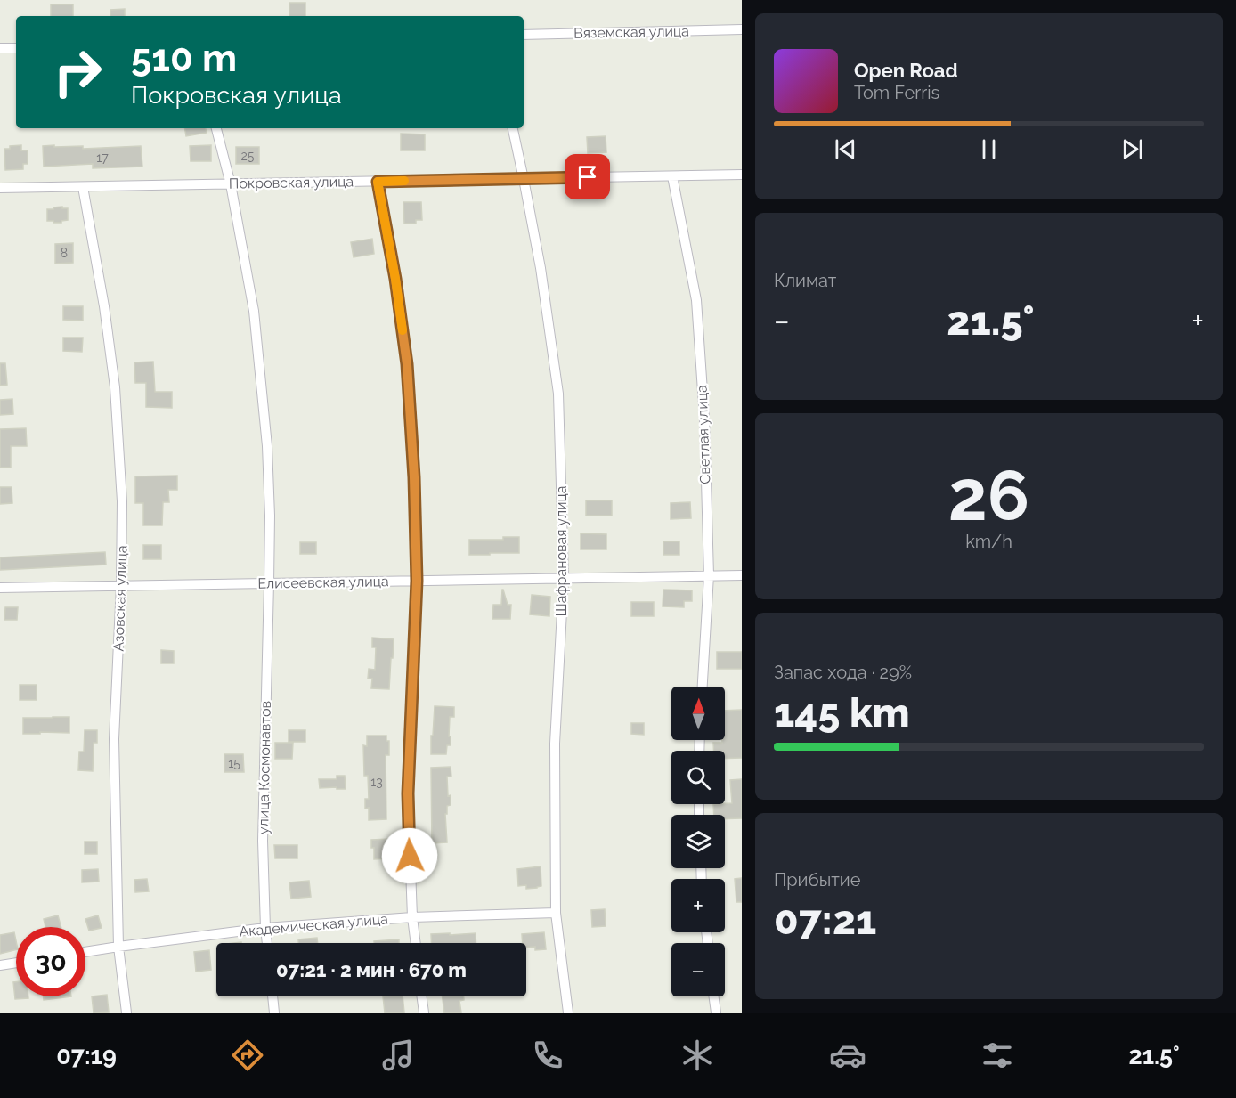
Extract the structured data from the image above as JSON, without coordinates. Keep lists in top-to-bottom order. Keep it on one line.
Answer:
{"streets":{"street":["Вяземская улица","Покровская улица","Светлая улица","Шафрановая улица","Елисеевская улица","Азовская улица","улица Космонавтов","Академическая улица"]},"crossings":[["Покровская улица","Светлая улица"],["Покровская улица","Шафрановая улица"],["Покровская улица","Азовская улица"],["Покровская улица","улица Космонавтов"],["Светлая улица","Елисеевская улица"],["Шафрановая улица","Елисеевская улица"],["Шафрановая улица","Академическая улица"],["Елисеевская улица","Азовская улица"],["Елисеевская улица","улица Космонавтов"],["Азовская улица","Академическая улица"],["улица Космонавтов","Академическая улица"]],"house_numbers":["25","17","8","15","13"],"north":"top","page":{"turn":["510 m","Покровская улица"],"song":["Open Road","Tom Ferris"],"tile":["Климат",["26","km/h"],["Запас хода · 29%","145 km"],["Прибытие","07:21"]],"heat":["−","21.5°","+"],"map_buttons":["+","−"],"limit":"30","trip":"07:21 · 2 мин · 670 m","tabs":["07:19","21.5°"]}}
